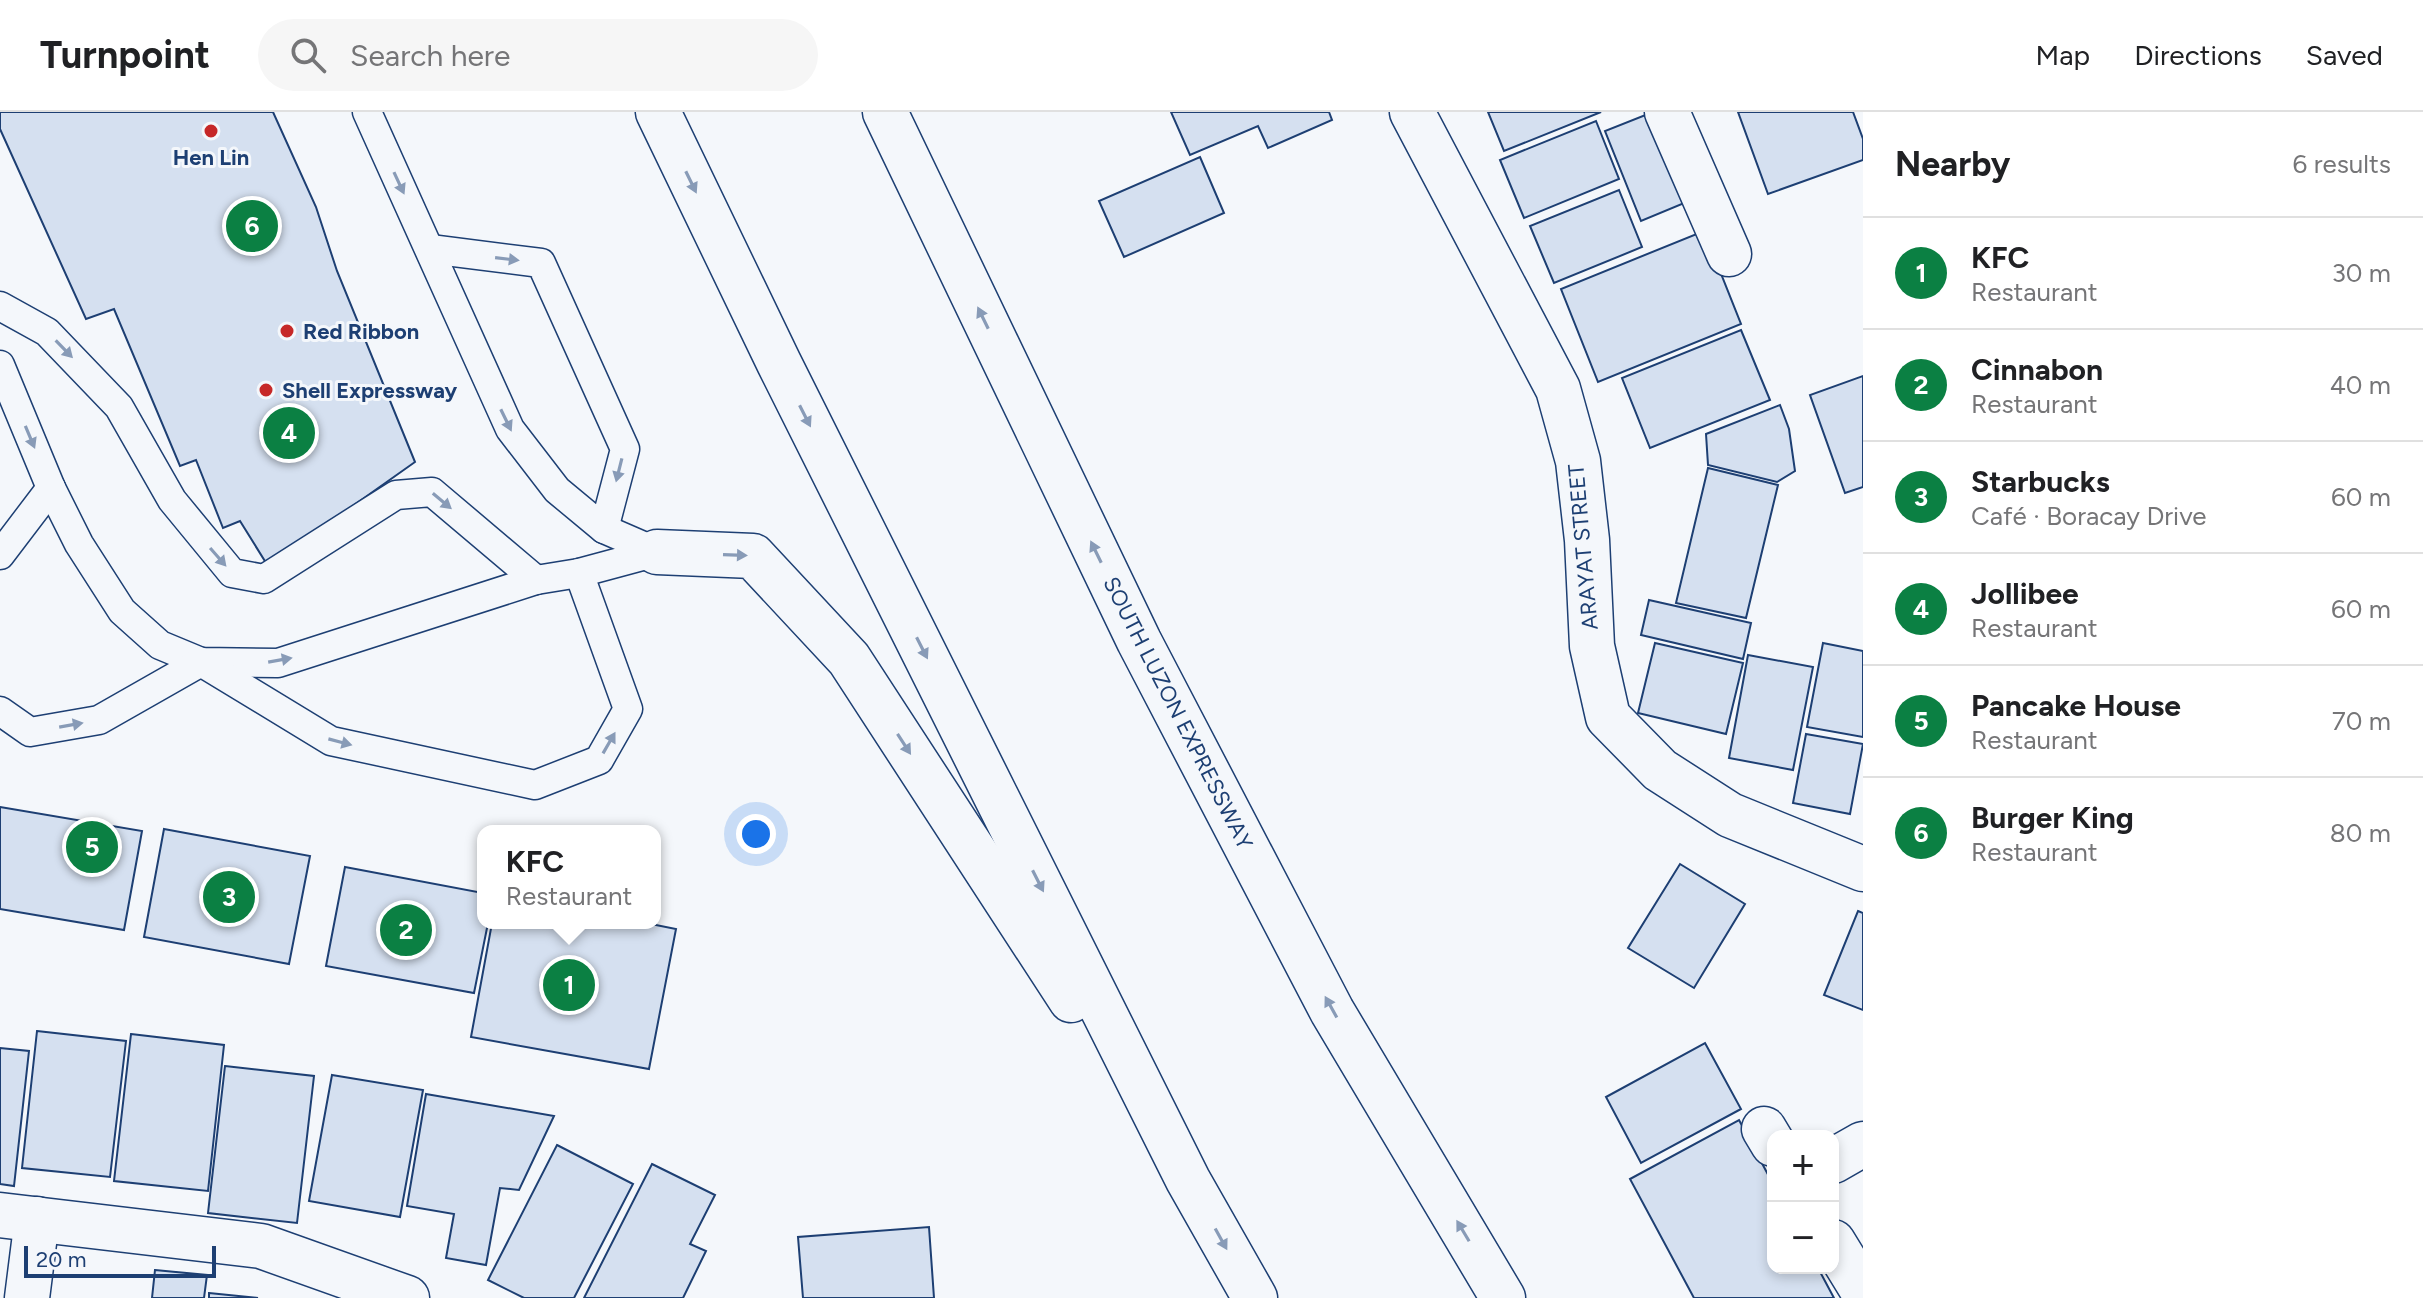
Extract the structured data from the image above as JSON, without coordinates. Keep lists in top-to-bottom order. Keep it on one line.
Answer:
{"streets":{"main road":["ARAYAT STREET","SOUTH LUZON EXPRESSWAY"]},"places":["Hen Lin","Red Ribbon","Shell Expressway"],"scale_bar":"20 m","page":{"header":"Turnpoint","search":"Search here","nav":["Map","Directions","Saved"],"heading":["Nearby","6 results"],"pins":["6","4","5","3","2","1"],"list":[{"mark":"1","name":"KFC","note":"Restaurant","value":"30 m"},{"mark":"2","name":"Cinnabon","note":"Restaurant","value":"40 m"},{"mark":"3","name":"Starbucks","note":"Café · Boracay Drive","value":"60 m"},{"mark":"4","name":"Jollibee","note":"Restaurant","value":"60 m"},{"mark":"5","name":"Pancake House","note":"Restaurant","value":"70 m"},{"mark":"6","name":"Burger King","note":"Restaurant","value":"80 m"}],"popup":["KFC","Restaurant"],"map_buttons":["+","−"],"scale":"20 m"}}
